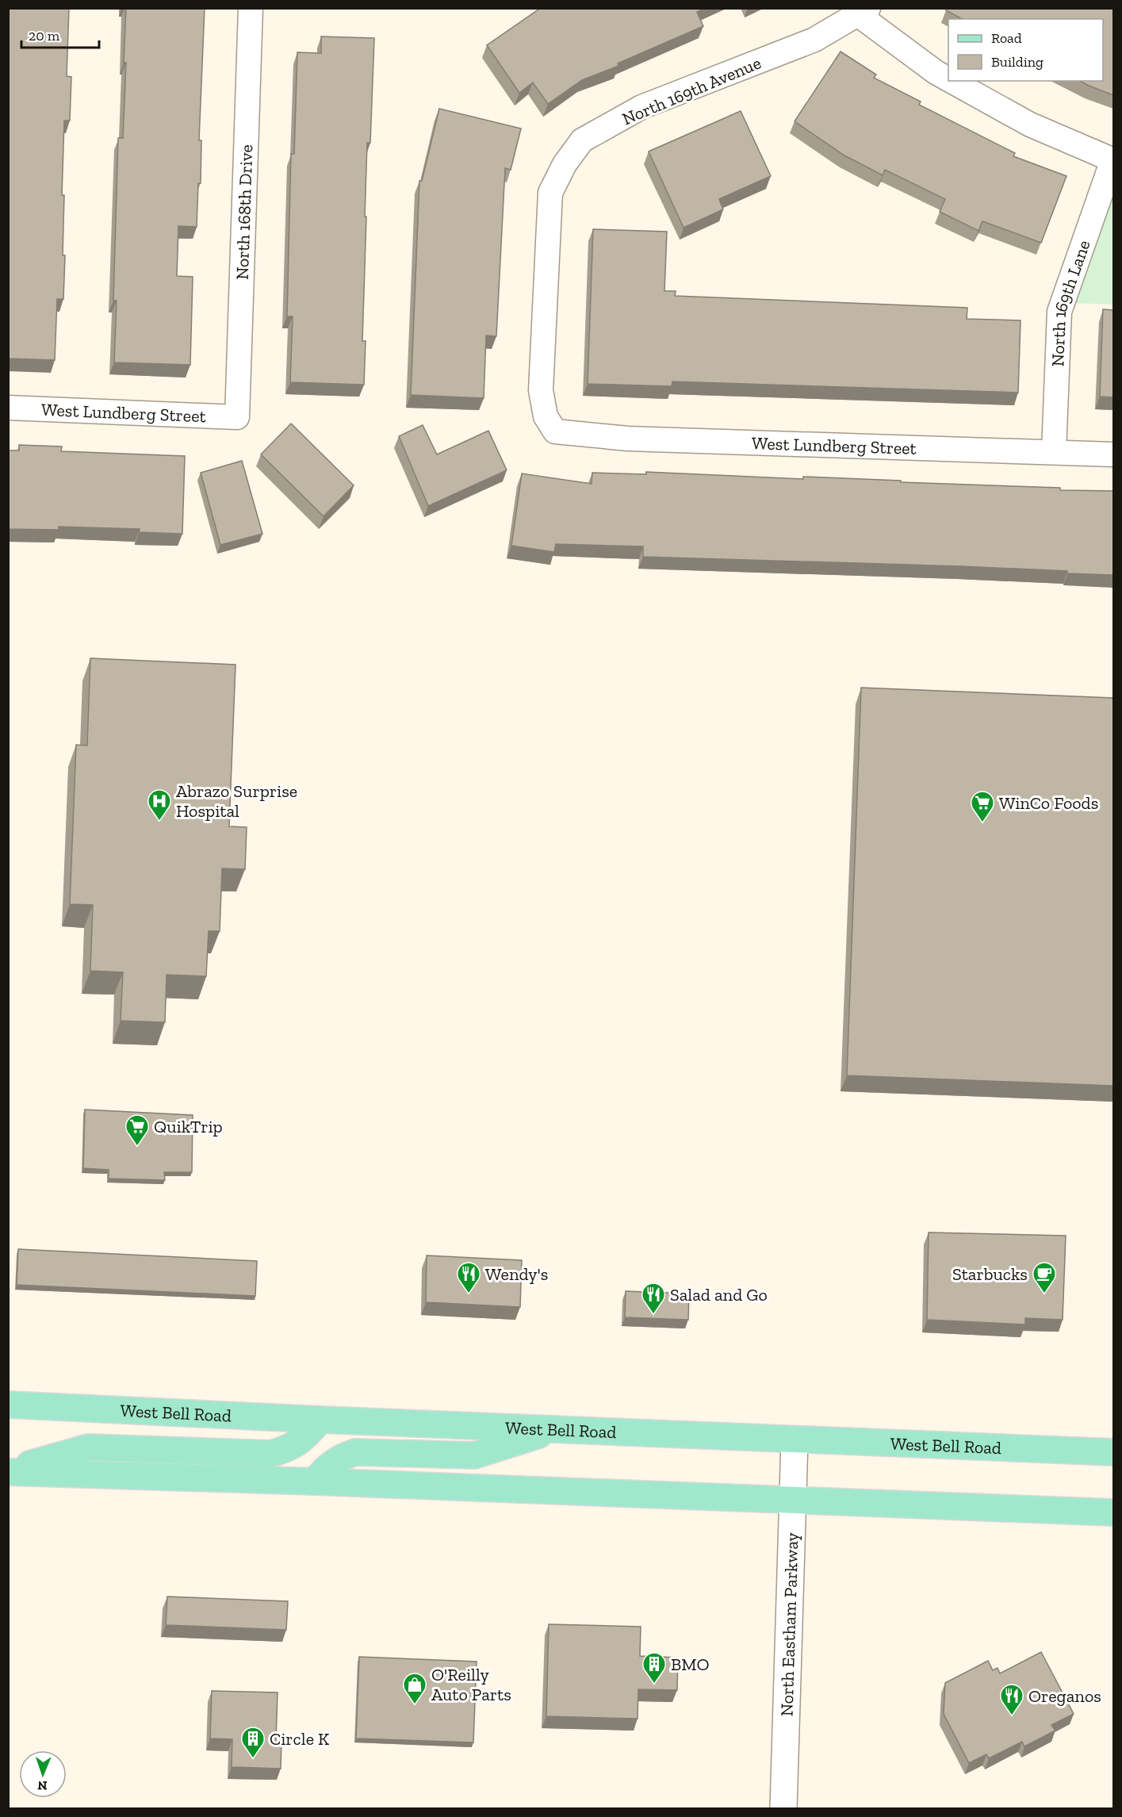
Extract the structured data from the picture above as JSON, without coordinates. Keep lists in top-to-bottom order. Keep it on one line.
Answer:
{"streets":{"main road":["West Bell Road"],"street":["North 169th Avenue","North 168th Drive","North 169th Lane","West Lundberg Street","North Eastham Parkway"]},"crossings":[["North 169th Avenue","West Lundberg Street"],["North 168th Drive","West Lundberg Street"],["North 169th Lane","West Lundberg Street"],["West Bell Road","North Eastham Parkway"]],"places":{"hospital":["Abrazo Surprise Hospital"],"supermarket":["WinCo Foods","QuikTrip"],"restaurant":["Wendy's","Salad and Go","Oreganos"],"cafe":["Starbucks"],"building":["BMO","Circle K"],"shop":["O'Reilly Auto Parts"]},"legend":["Road","Building"],"scale_bar":"20 m","north":"bottom"}
